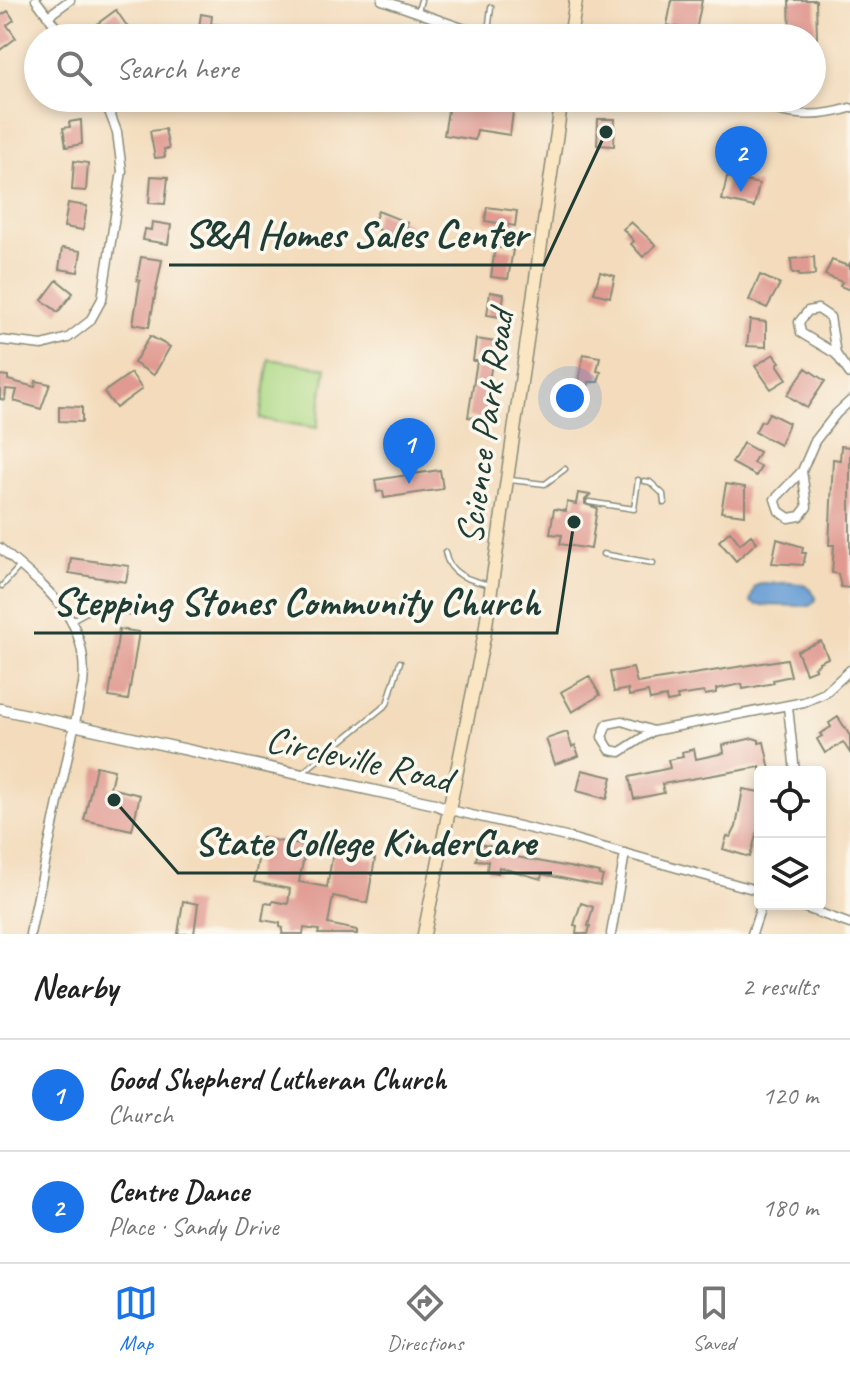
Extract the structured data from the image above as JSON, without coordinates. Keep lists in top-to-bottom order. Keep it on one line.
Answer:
{"streets":{"main road":["Science Park Road"],"street":["Circleville Road"]},"crossings":[["Science Park Road","Circleville Road"]],"places":["S&A Homes Sales Center","Stepping Stones Community Church","State College KinderCare"],"page":{"search":"Search here","pins":["2","1"],"heading":["Nearby","2 results"],"list":[{"mark":"1","name":"Good Shepherd Lutheran Church","note":"Church","value":"120 m"},{"mark":"2","name":"Centre Dance","note":"Place · Sandy Drive","value":"180 m"}],"nav":["Map","Directions","Saved"]}}
